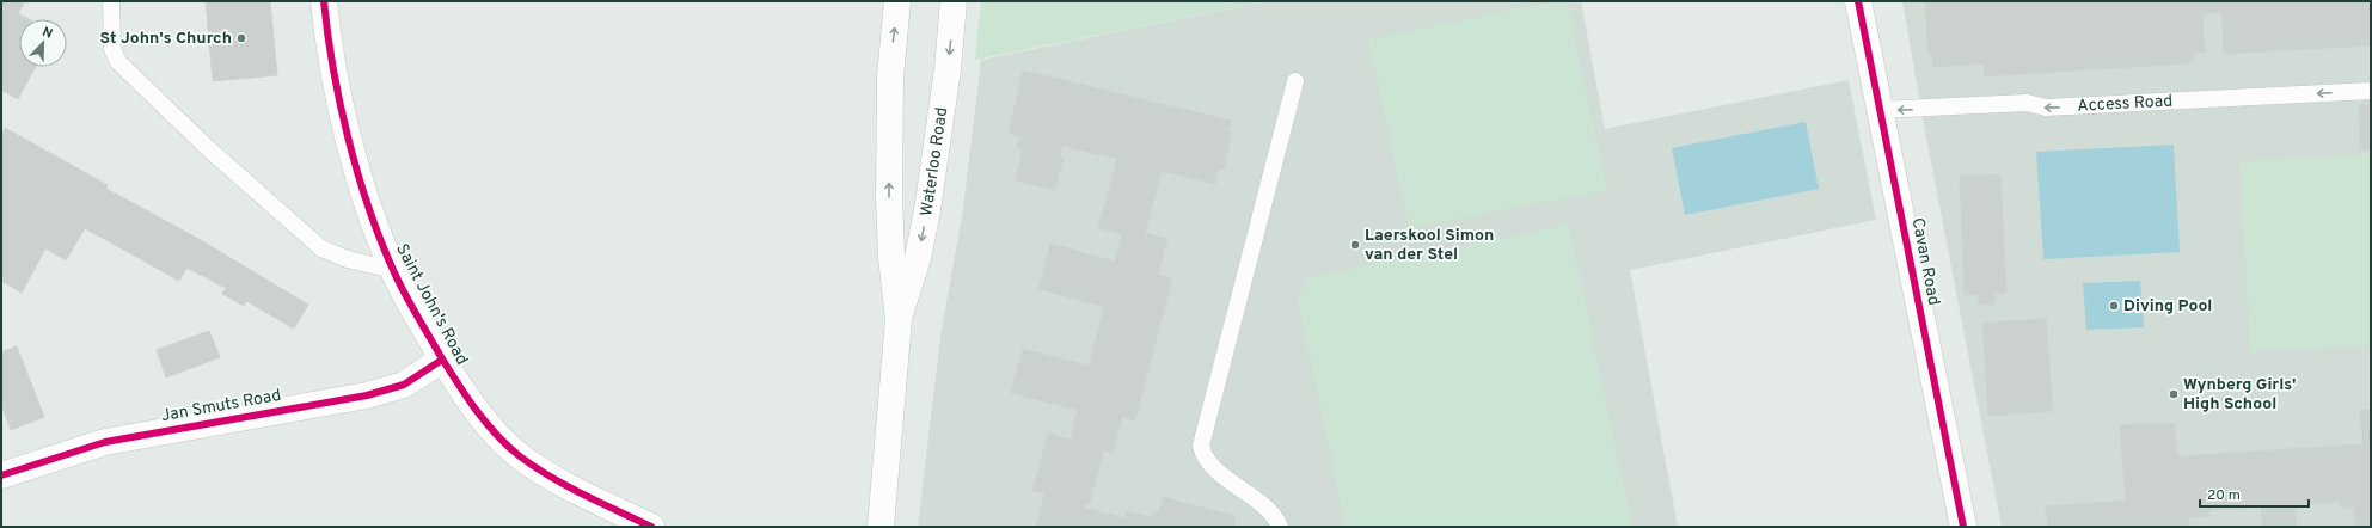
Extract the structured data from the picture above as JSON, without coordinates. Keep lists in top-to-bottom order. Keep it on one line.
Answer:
{"streets":{"street":["Waterloo Road","Cavan Road","Saint John's Road","Jan Smuts Road"],"lane":["Access Road"]},"crossings":[["Access Road","Cavan Road"],["Saint John's Road","Jan Smuts Road"]],"one_way":["Access Road"],"places":["St John's Church","Laerskool Simon van der Stel","Diving Pool","Wynberg Girls' High School"],"scale_bar":"20 m","north":"top right"}
